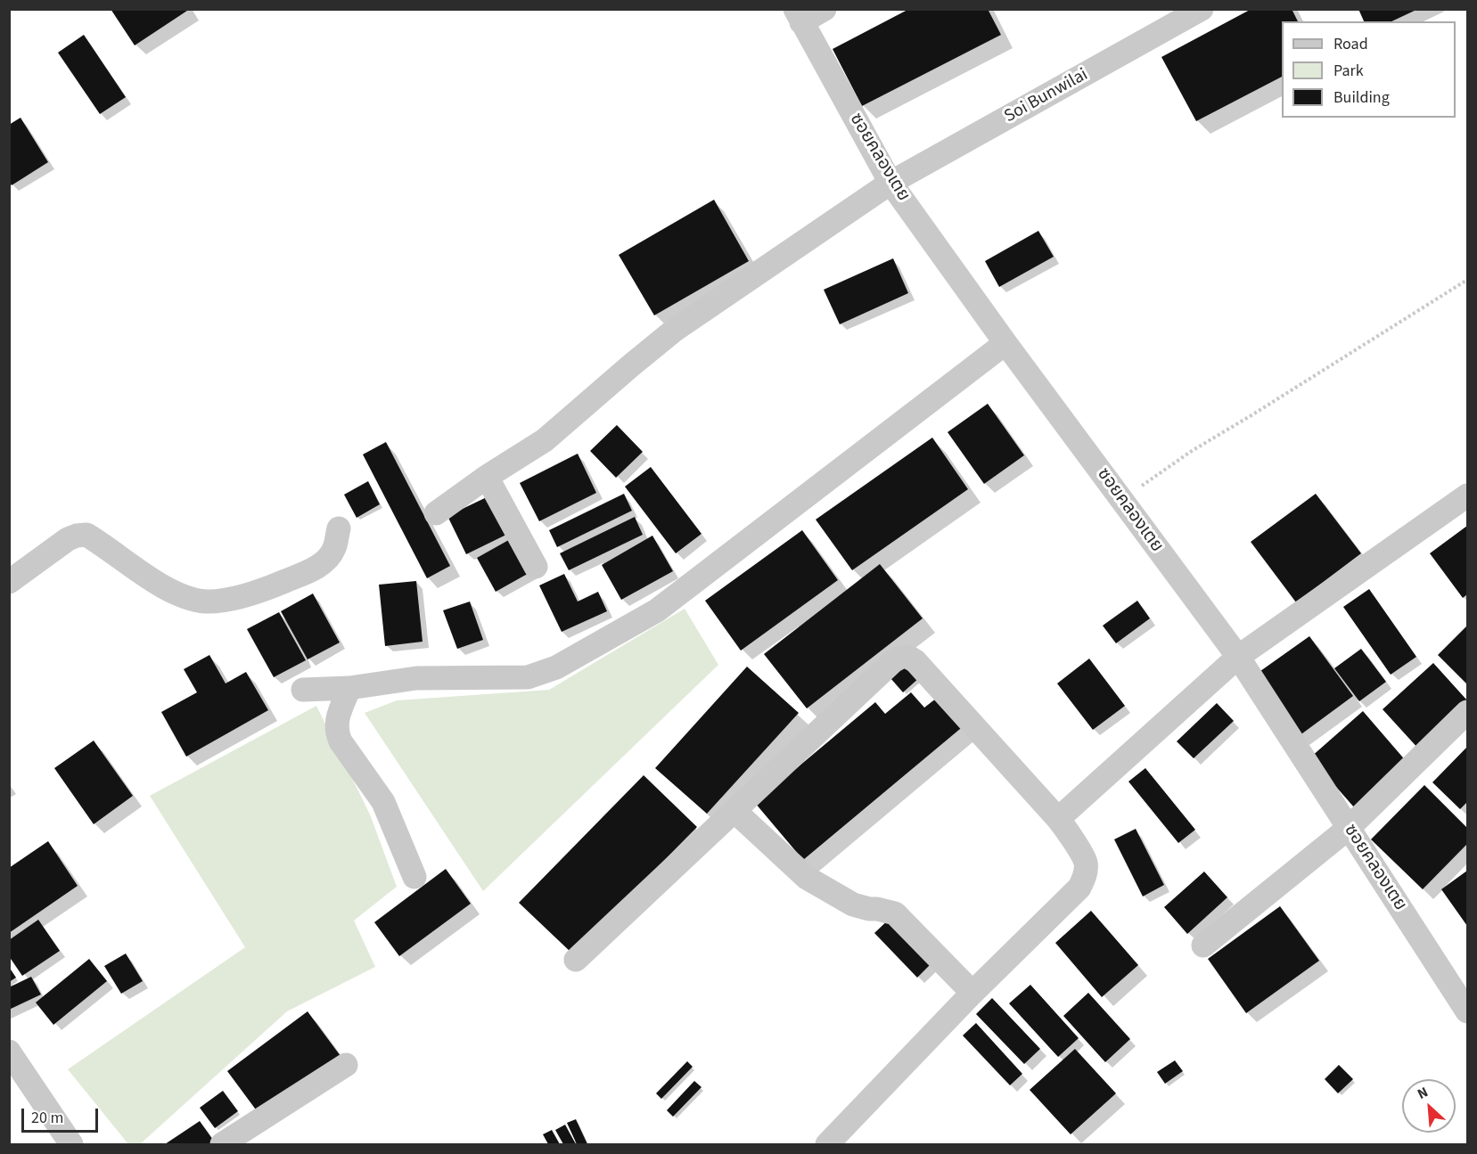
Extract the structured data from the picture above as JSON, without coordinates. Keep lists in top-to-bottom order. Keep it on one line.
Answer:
{"streets":{"street":["Soi Bunwilai","ซอยคลองเตย"]},"crossings":[["Soi Bunwilai","ซอยคลองเตย"]],"legend":["Road","Park","Building"],"scale_bar":"20 m","north":"top left"}
